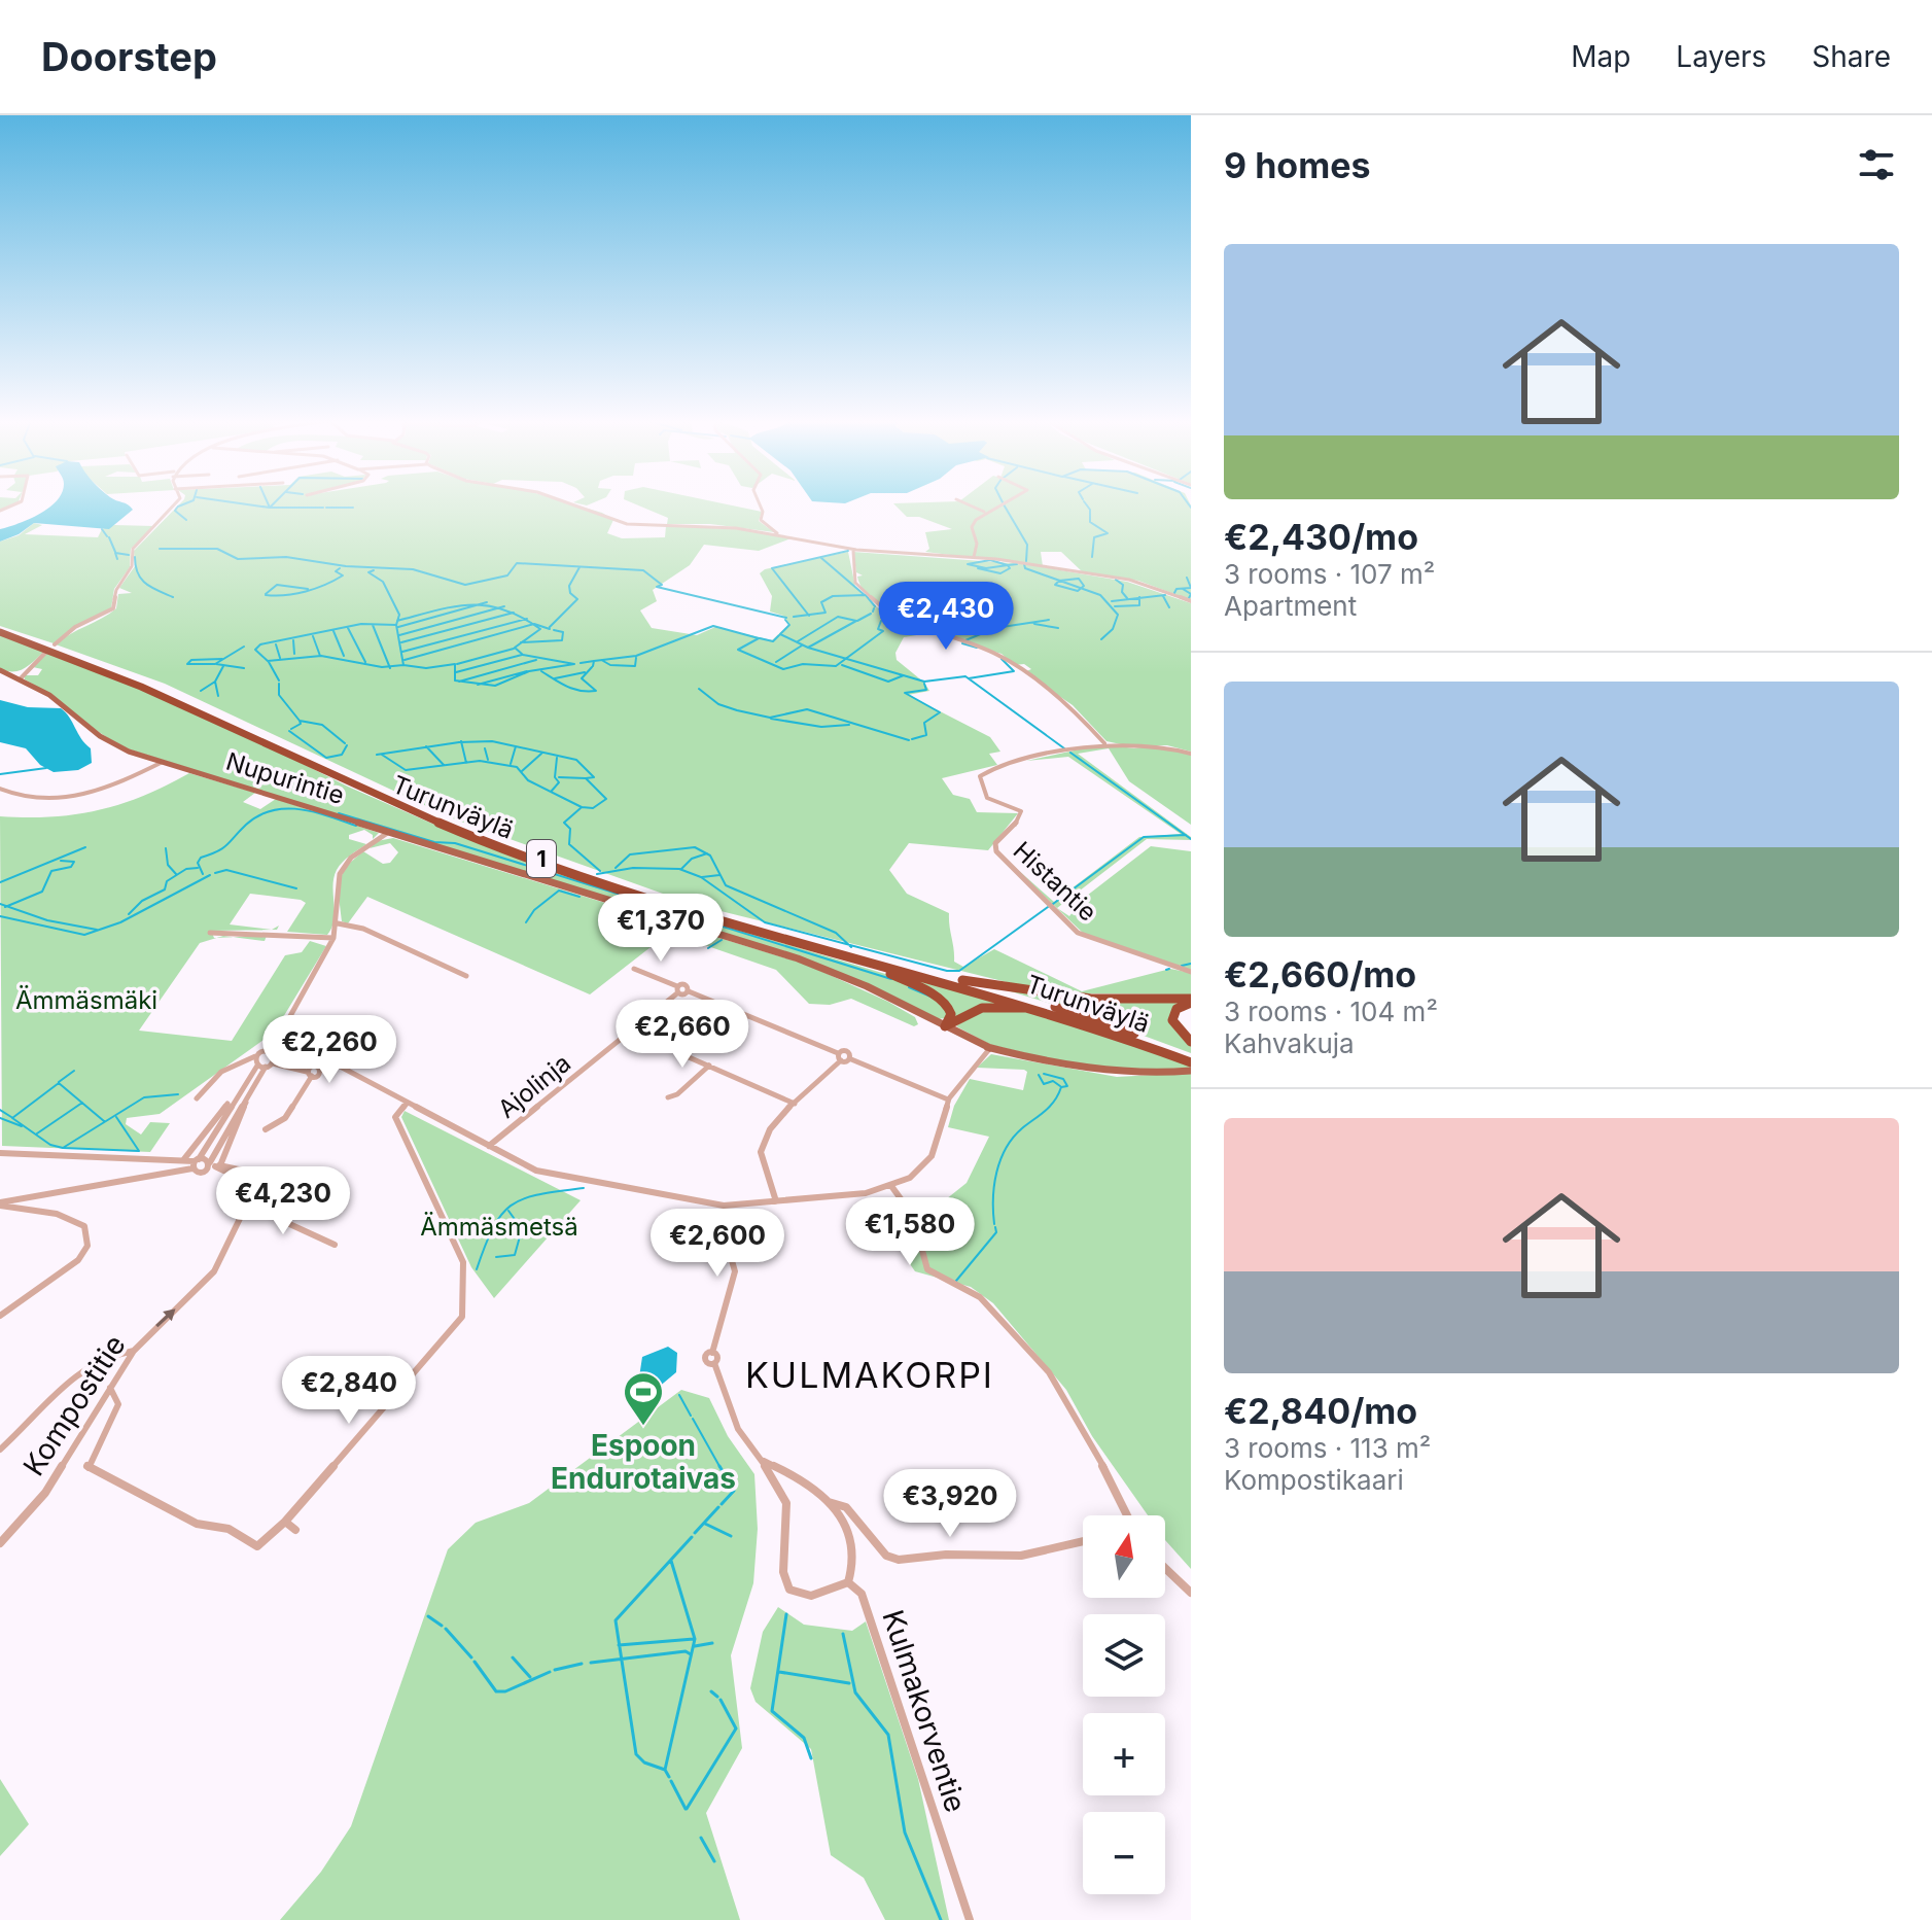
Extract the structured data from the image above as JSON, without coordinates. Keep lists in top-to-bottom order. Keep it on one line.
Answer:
{"streets":{"highway":["Turunväylä","1"],"main road":["Nupurintie"],"street":["Histantie","Ajolinja","Kompostitie","Kulmakorventie"]},"one_way":["Kompostitie"],"districts":["KULMAKORPI"],"parks":["Ämmäsmäki","Ämmäsmetsä"],"places":{"sports":["Espoon Endurotaivas"]},"north":"top","page":{"header":"Doorstep","nav":["Map","Layers","Share"],"heading":"9 homes","list":[{"name":"€2,430/mo","note":"3 rooms · 107 m² · Apartment"},{"name":"€2,660/mo","note":"3 rooms · 104 m² · Kahvakuja"},{"name":"€2,840/mo","note":"3 rooms · 113 m² · Kompostikaari"}],"price":["€2,430","€1,370","€2,660","€2,260","€4,230","€1,580","€2,600","€2,840","€3,920"],"map_buttons":["+","−"]}}
